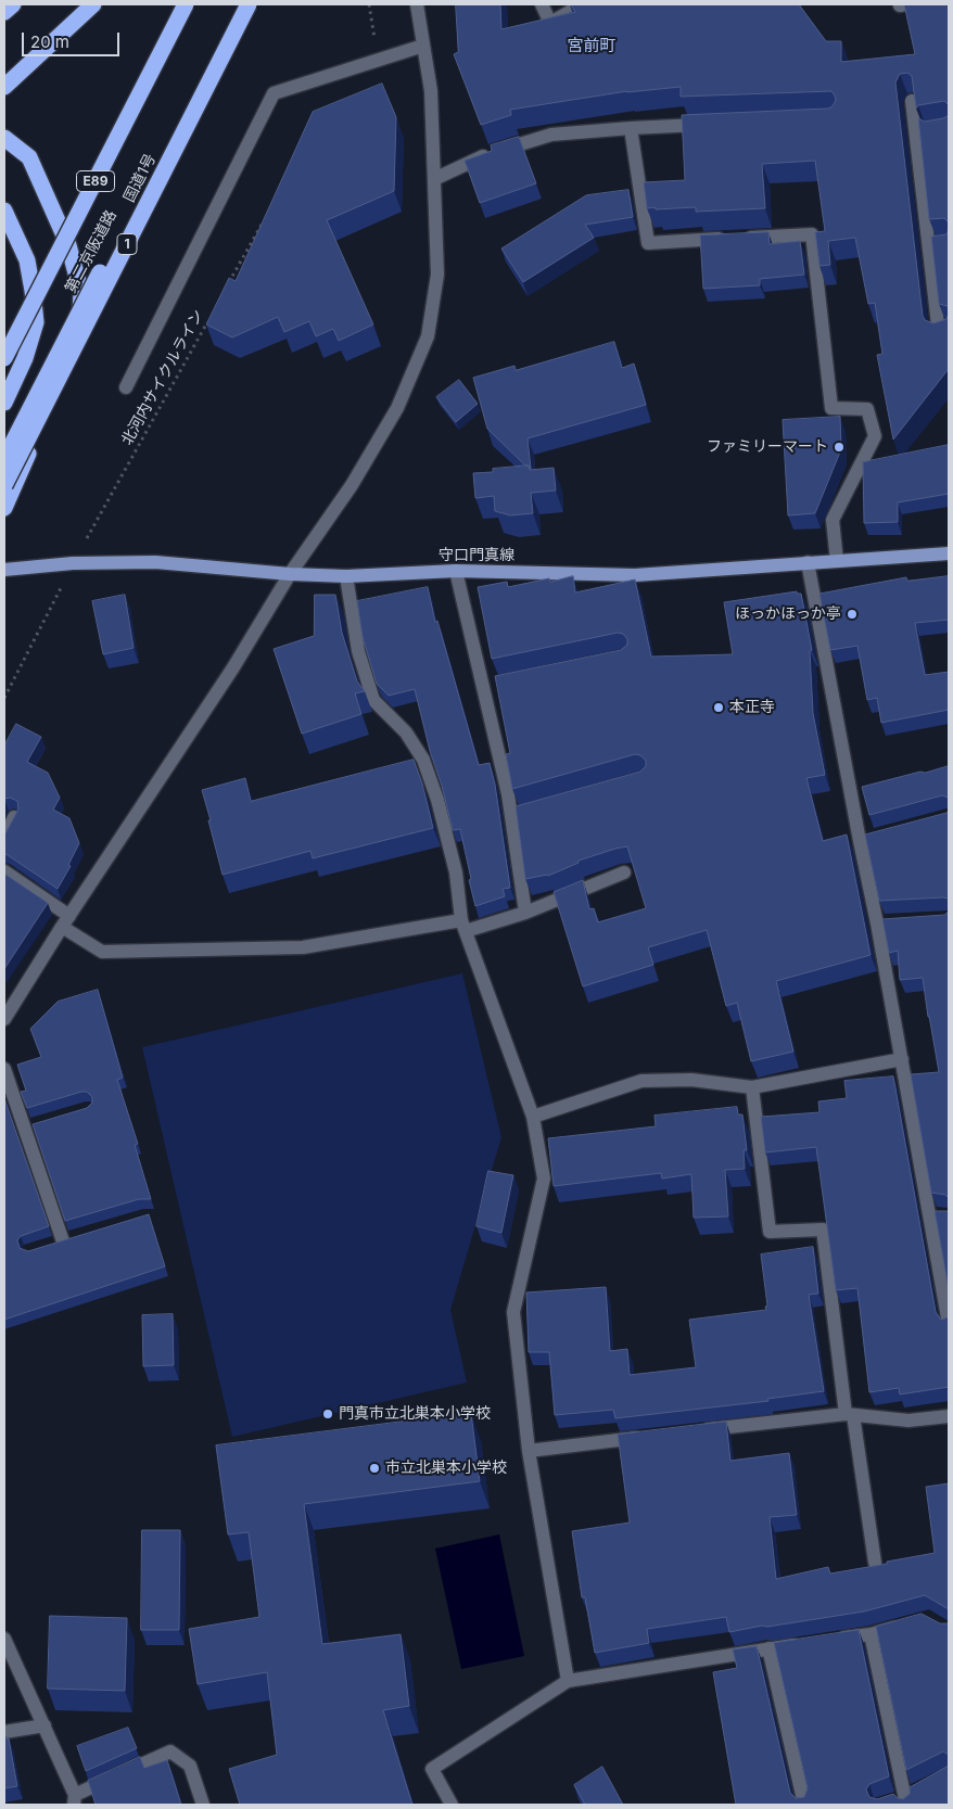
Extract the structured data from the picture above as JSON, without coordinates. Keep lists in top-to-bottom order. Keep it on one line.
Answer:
{"streets":{"highway":["国道1号","E89","1","第二京阪道路"],"main road":["守口門真線"],"path":["北河内サイクルライン"]},"crossings":[["北河内サイクルライン","守口門真線"]],"districts":["宮前町"],"places":["ファミリーマート","ほっかほっか亭","本正寺","門真市立北巣本小学校","市立北巣本小学校"],"scale_bar":"20 m"}
